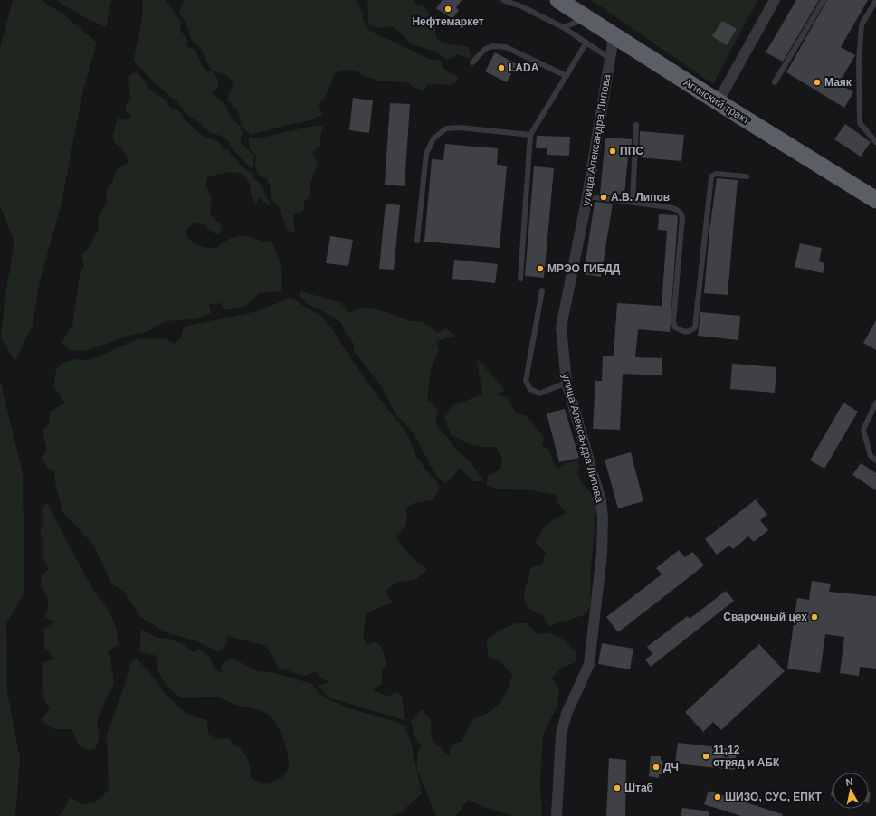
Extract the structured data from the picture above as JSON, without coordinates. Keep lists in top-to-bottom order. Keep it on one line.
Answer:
{"streets":{"highway":["Агинский тракт"],"street":["улица Александра Липова"]},"crossings":[["Агинский тракт","улица Александра Липова"]],"places":["Нефтемаркет","LADA","Маяк","ППС","А.В. Липов","МРЭО ГИБДД","Сварочный цех","11,12 отряд и АБК","ДЧ","Штаб","ШИЗО, СУС, ЕПКТ"],"north":"top"}
